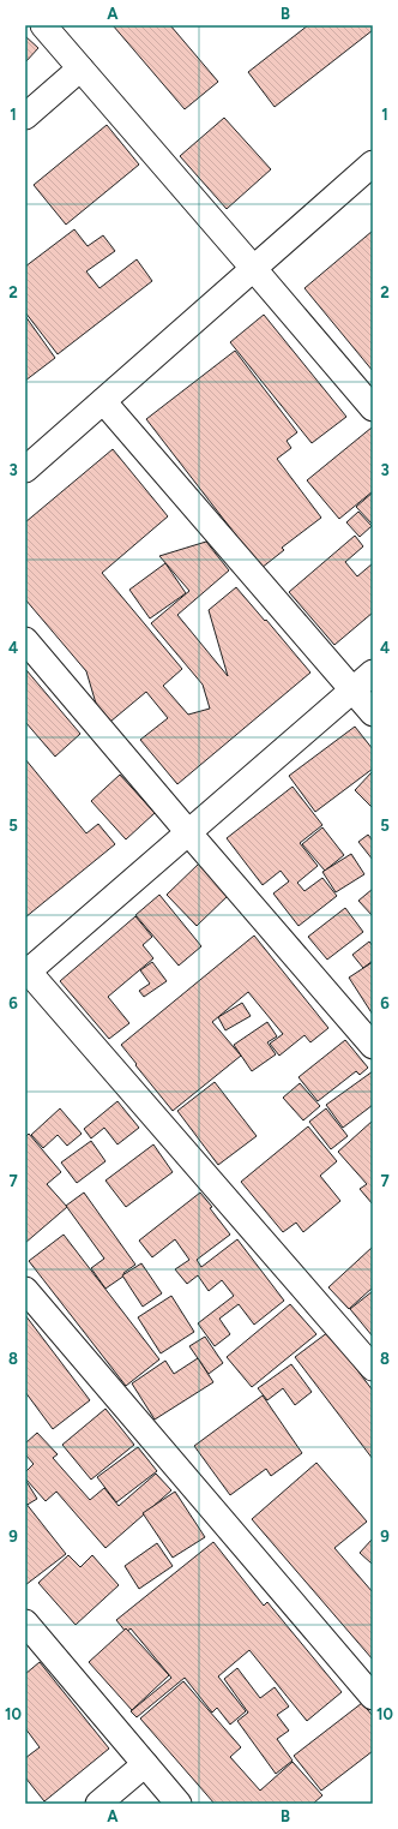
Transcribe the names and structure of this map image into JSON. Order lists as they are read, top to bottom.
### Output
{
  "grid": {
    "columns": ["A", "B"],
    "rows": [
      "1",
      "2",
      "3",
      "4",
      "5",
      "6",
      "7",
      "8",
      "9",
      "10"
    ]
  }
}
